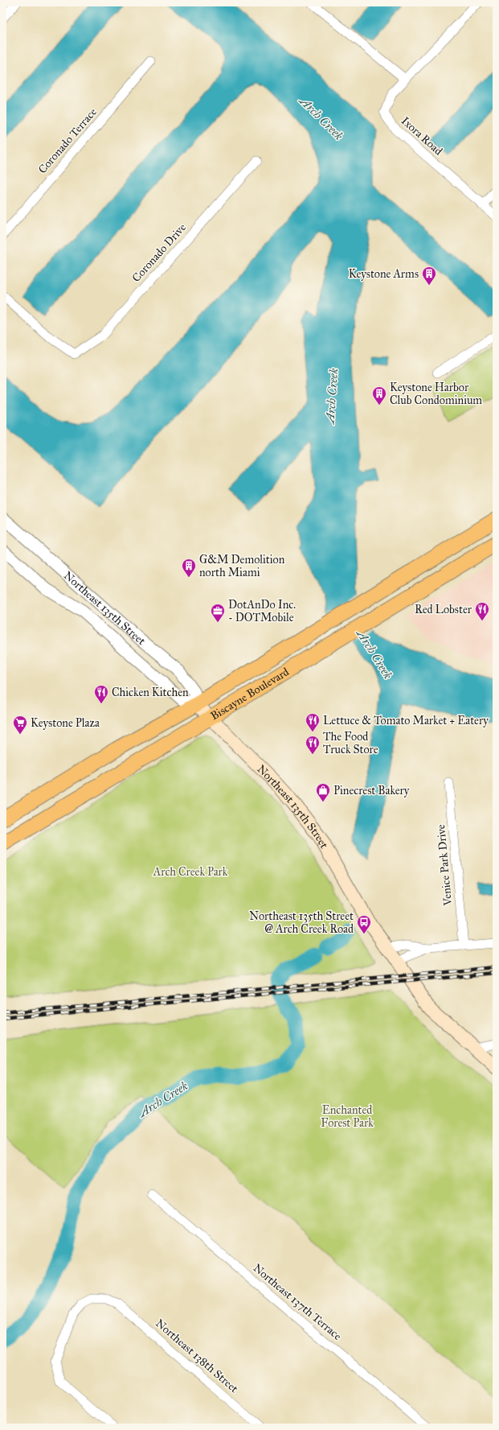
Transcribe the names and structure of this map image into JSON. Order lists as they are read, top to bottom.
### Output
{
  "streets": {
    "main road": ["Northeast 135th Street", "Biscayne Boulevard"],
    "street": [
      "Ixora Road",
      "Coronado Terrace",
      "Coronado Drive",
      "Venice Park Drive",
      "Northeast 137th Terrace",
      "Northeast 138th Street"
    ]
  },
  "crossings": [
    ["Northeast 135th Street", "Biscayne Boulevard"]
  ],
  "water": ["Arch Creek"],
  "parks": ["Arch Creek Park", "Enchanted Forest Park"],
  "places": {
    "building": ["Keystone Arms", "Keystone Harbor Club Condominium", "G&M Demolition north Miami"],
    "restaurant": [
      "Red Lobster",
      "Chicken Kitchen",
      "Lettuce & Tomato Market + Eatery",
      "The Food Truck Store"
    ],
    "office": ["DotAnDo Inc. - DOTMobile"],
    "supermarket": ["Keystone Plaza"],
    "shop": ["Pinecrest Bakery"],
    "bus stop": ["Northeast 135th Street @ Arch Creek Road"]
  }
}
